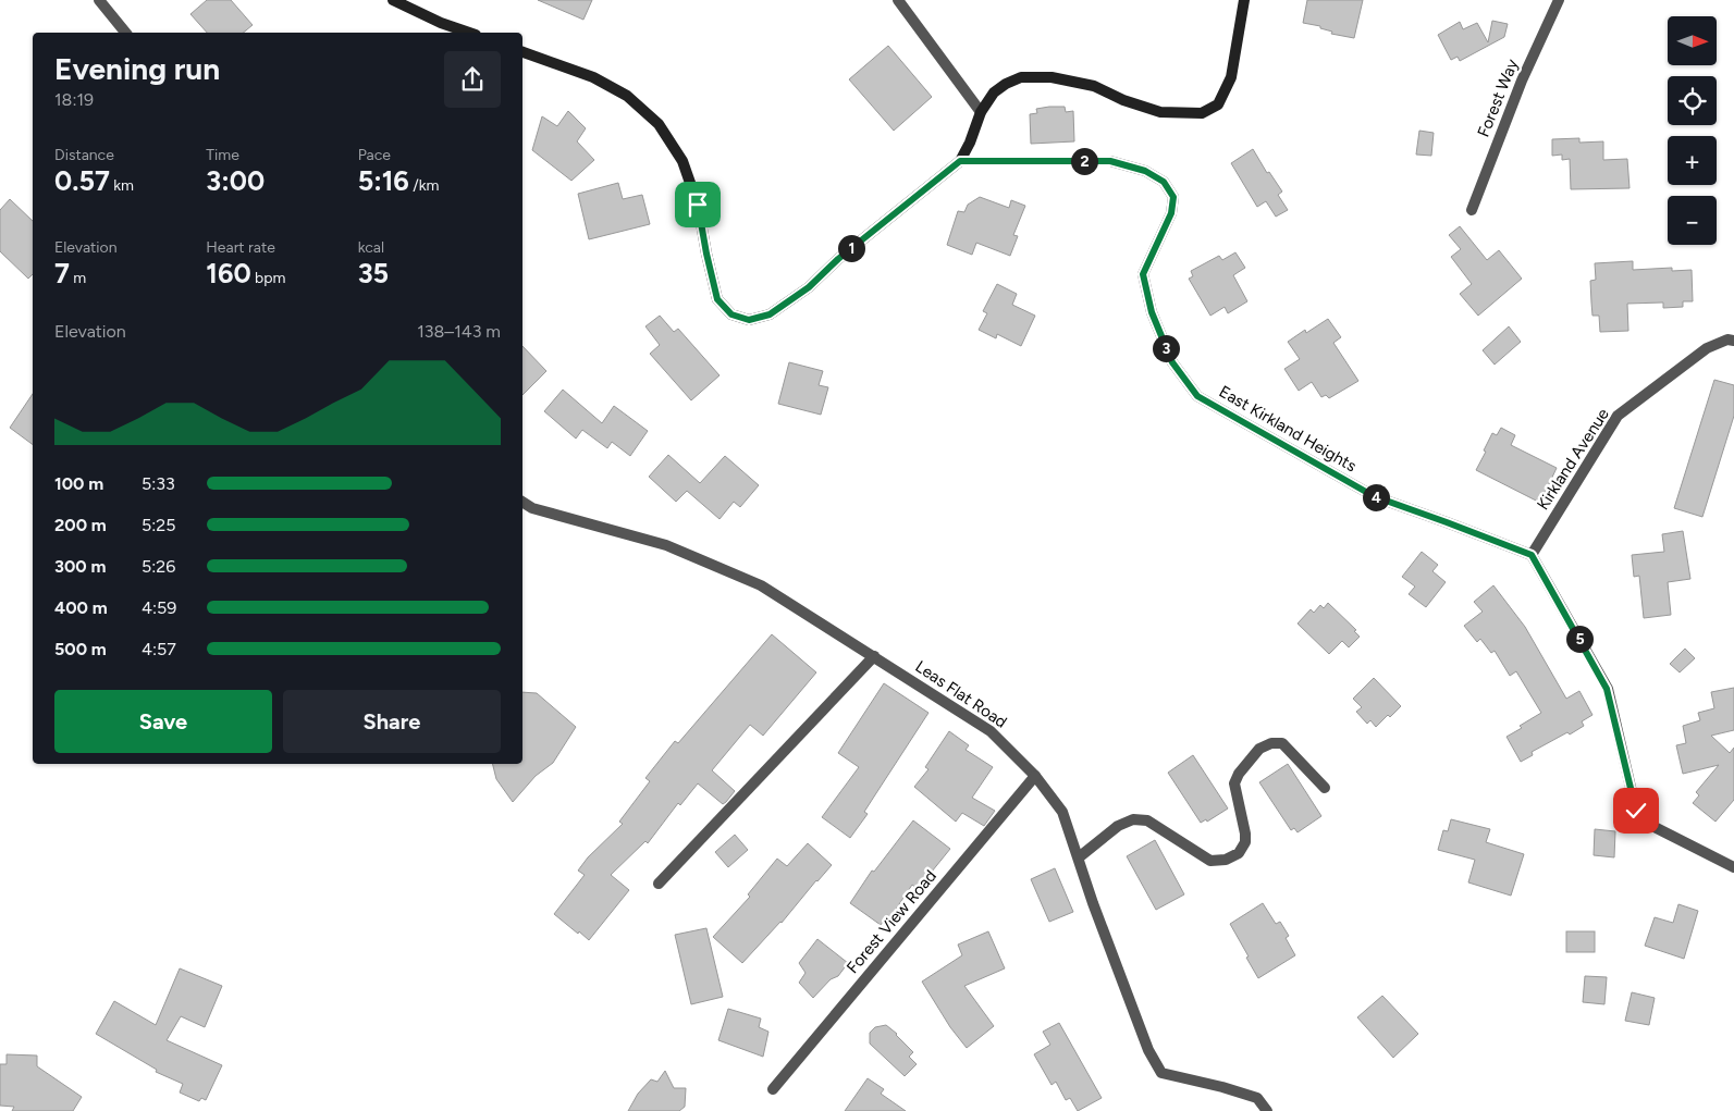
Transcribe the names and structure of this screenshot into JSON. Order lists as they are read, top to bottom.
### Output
{
  "streets": {
    "street": [
      "Forest Way",
      "East Kirkland Heights",
      "Kirkland Avenue",
      "Leas Flat Road",
      "Forest View Road"
    ]
  },
  "crossings": [
    ["East Kirkland Heights", "Kirkland Avenue"],
    ["Leas Flat Road", "Forest View Road"]
  ],
  "north": "right",
  "page": {
    "map_buttons": ["+", "−"],
    "heading": ["Evening run", "18:19"],
    "stats": [
      ["Distance", "0.57 km"],
      ["Time", "3:00"],
      ["Pace", "5:16 /km"],
      ["Elevation", "7 m"],
      ["Heart rate", "160 bpm"],
      ["kcal", "35"]
    ],
    "pins": [
      "2",
      "1",
      "3",
      "4",
      "5"
    ],
    "chart": ["Elevation", "138–143 m"],
    "list": [
      {
        "name": "100 m",
        "note": "5:33"
      },
      {
        "name": "200 m",
        "note": "5:25"
      },
      {
        "name": "300 m",
        "note": "5:26"
      },
      {
        "name": "400 m",
        "note": "4:59"
      },
      {
        "name": "500 m",
        "note": "4:57"
      }
    ],
    "buttons": ["Save", "Share"]
  }
}
